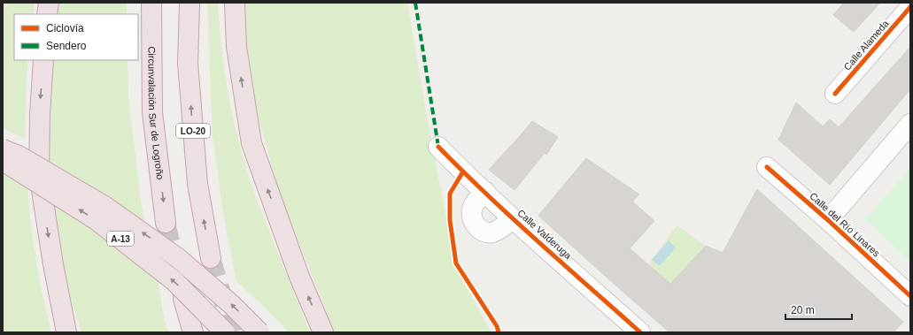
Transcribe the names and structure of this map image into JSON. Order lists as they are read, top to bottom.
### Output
{
  "streets": {
    "highway": ["Circunvalación Sur de Logroño", "LO-20", "A-13"],
    "street": ["Calle Alameda", "Calle del Río Linares", "Calle Valderuga"]
  },
  "legend": ["Ciclovía", "Sendero"],
  "scale_bar": "20 m"
}
